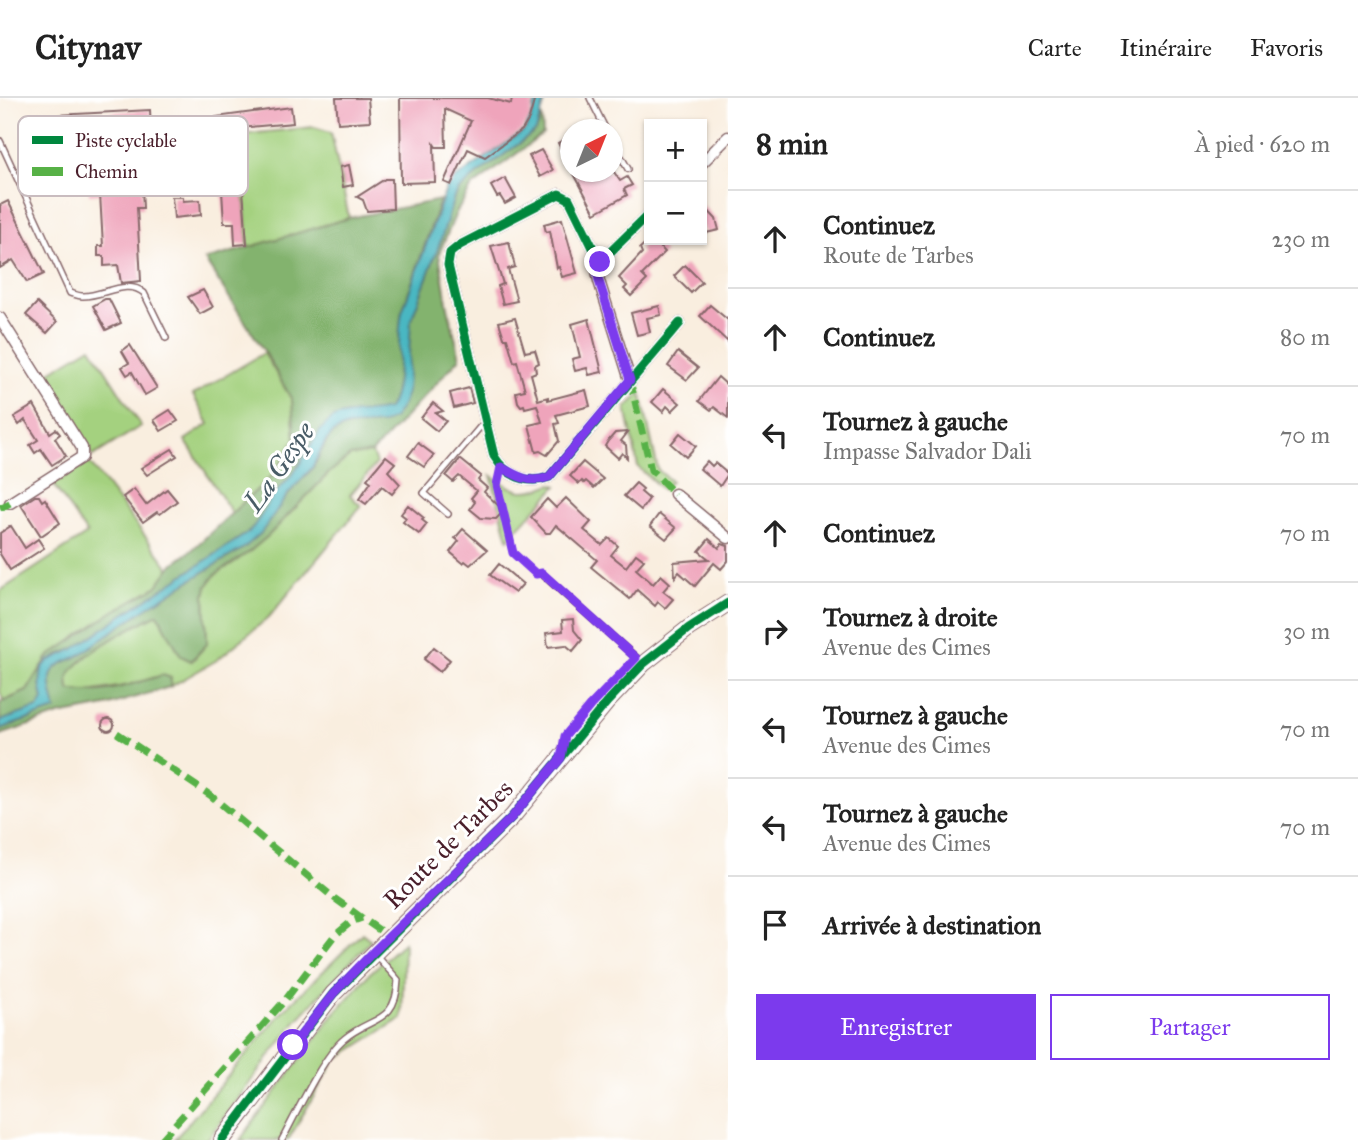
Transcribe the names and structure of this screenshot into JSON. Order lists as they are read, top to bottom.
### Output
{
  "streets": {
    "street": ["Route de Tarbes"]
  },
  "water": ["La Gespe"],
  "legend": ["Piste cyclable", "Chemin"],
  "north": "top right",
  "page": {
    "header": "Citynav",
    "nav": ["Carte", "Itinéraire", "Favoris"],
    "heading": ["8 min", "À pied · 620 m"],
    "map_buttons": ["+", "−"],
    "list": [
      ["Continuez", "Route de Tarbes", "230 m"],
      ["Continuez", "80 m"],
      ["Tournez à gauche", "Impasse Salvador Dali", "70 m"],
      ["Continuez", "70 m"],
      ["Tournez à droite", "Avenue des Cimes", "30 m"],
      ["Tournez à gauche", "Avenue des Cimes", "70 m"],
      ["Tournez à gauche", "Avenue des Cimes", "70 m"],
      "Arrivée à destination"
    ],
    "buttons": ["Enregistrer", "Partager"]
  }
}
